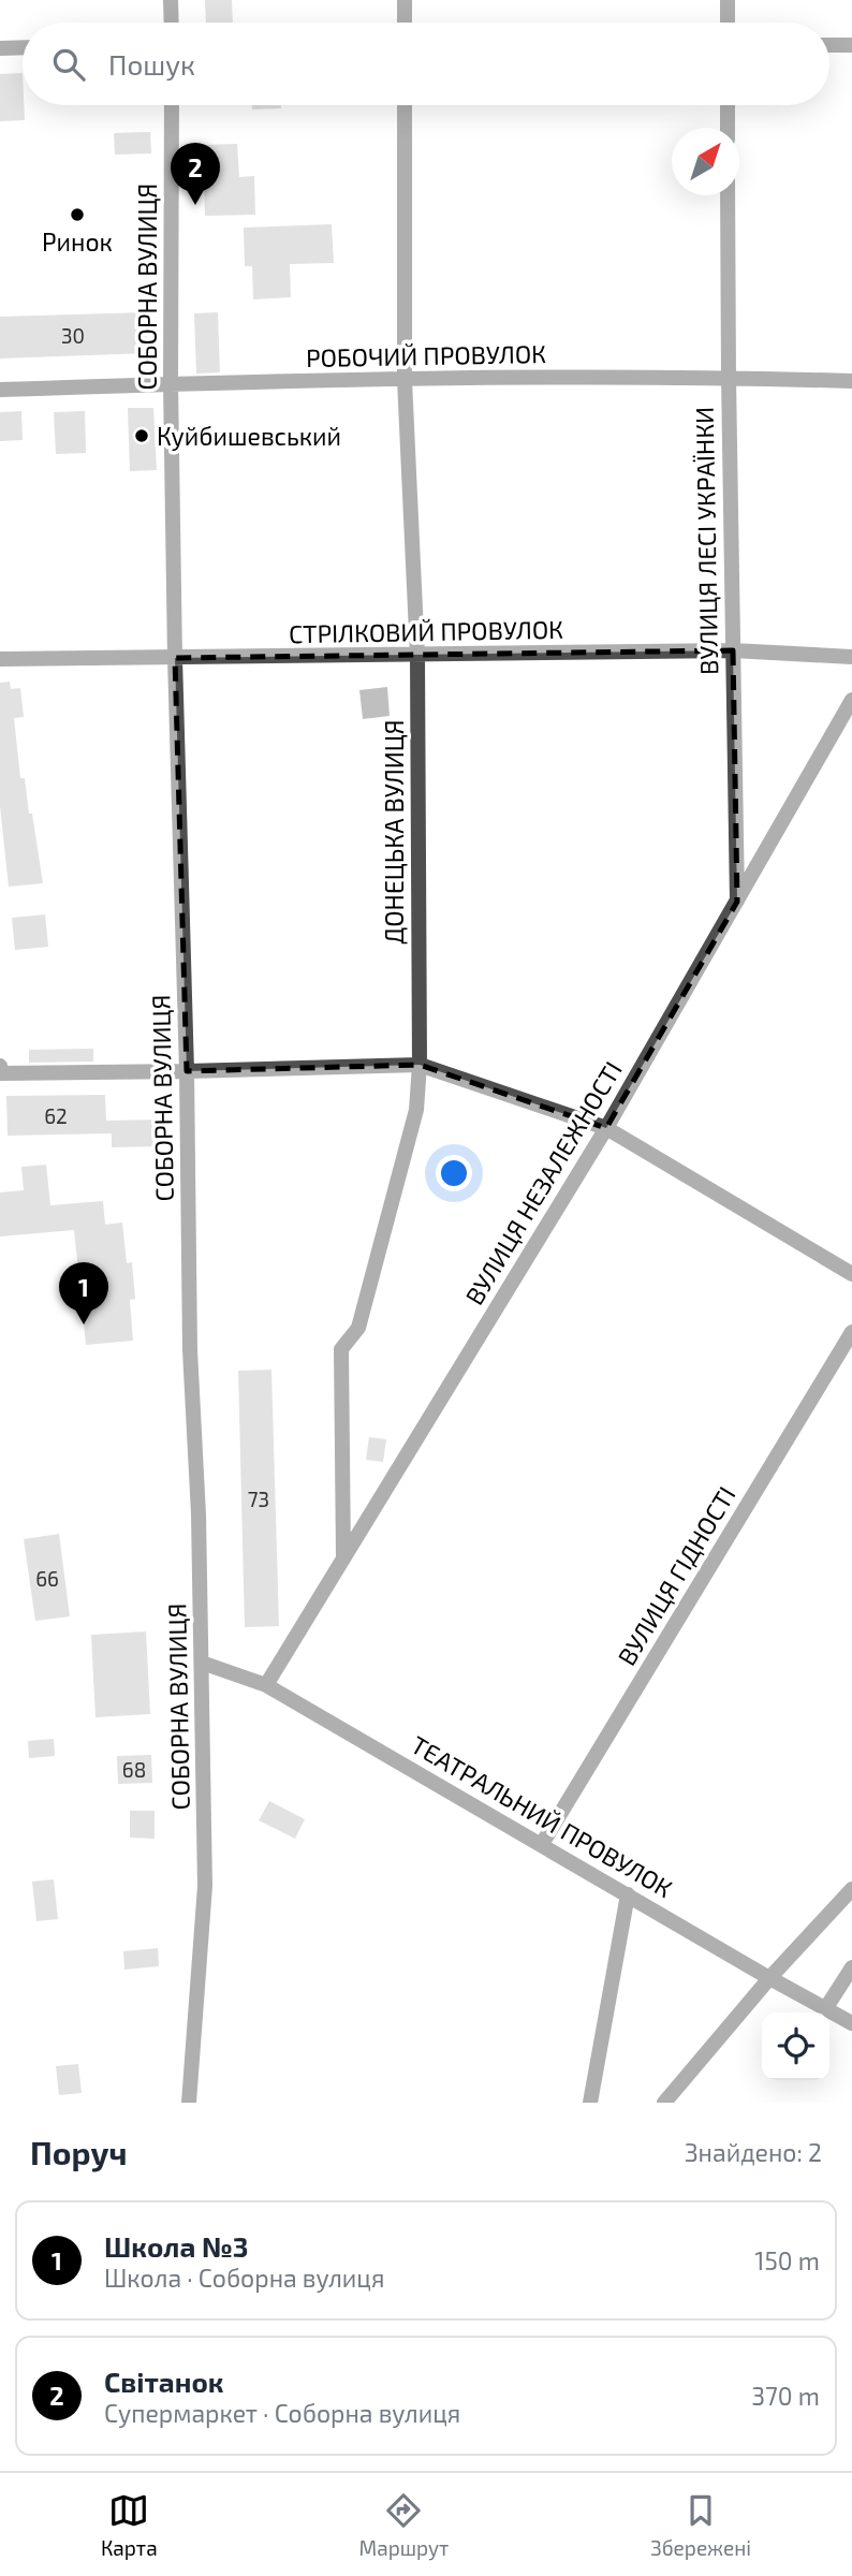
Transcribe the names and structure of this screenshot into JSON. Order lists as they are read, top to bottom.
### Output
{
  "streets": {
    "street": [
      "СОБОРНА ВУЛИЦЯ",
      "РОБОЧИЙ ПРОВУЛОК",
      "ВУЛИЦЯ ЛЕСІ УКРАЇНКИ",
      "СТРІЛКОВИЙ ПРОВУЛОК",
      "ДОНЕЦЬКА ВУЛИЦЯ",
      "ВУЛИЦЯ НЕЗАЛЕЖНОСТІ",
      "ВУЛИЦЯ ГІДНОСТІ",
      "ТЕАТРАЛЬНИЙ ПРОВУЛОК"
    ]
  },
  "crossings": [
    ["СОБОРНА ВУЛИЦЯ", "РОБОЧИЙ ПРОВУЛОК"],
    ["СОБОРНА ВУЛИЦЯ", "СТРІЛКОВИЙ ПРОВУЛОК"],
    ["СОБОРНА ВУЛИЦЯ", "ТЕАТРАЛЬНИЙ ПРОВУЛОК"],
    ["РОБОЧИЙ ПРОВУЛОК", "ВУЛИЦЯ ЛЕСІ УКРАЇНКИ"],
    ["РОБОЧИЙ ПРОВУЛОК", "ДОНЕЦЬКА ВУЛИЦЯ"],
    ["ВУЛИЦЯ ЛЕСІ УКРАЇНКИ", "СТРІЛКОВИЙ ПРОВУЛОК"],
    ["ВУЛИЦЯ ЛЕСІ УКРАЇНКИ", "ВУЛИЦЯ НЕЗАЛЕЖНОСТІ"],
    ["СТРІЛКОВИЙ ПРОВУЛОК", "ДОНЕЦЬКА ВУЛИЦЯ"],
    ["ДОНЕЦЬКА ВУЛИЦЯ", "ВУЛИЦЯ НЕЗАЛЕЖНОСТІ"],
    ["ВУЛИЦЯ НЕЗАЛЕЖНОСТІ", "ТЕАТРАЛЬНИЙ ПРОВУЛОК"],
    ["ВУЛИЦЯ ГІДНОСТІ", "ТЕАТРАЛЬНИЙ ПРОВУЛОК"]
  ],
  "places": ["Ринок", "Куйбишевський"],
  "house_numbers": [
    "30",
    "62",
    "73",
    "66",
    "68"
  ],
  "north": "top right",
  "page": {
    "search": "Пошук",
    "pins": ["2", "1"],
    "heading": ["Поруч", "Знайдено: 2"],
    "list": [
      {
        "mark": "1",
        "name": "Школа №3",
        "note": "Школа · Соборна вулиця",
        "value": "150 m"
      },
      {
        "mark": "2",
        "name": "Світанок",
        "note": "Супермаркет · Соборна вулиця",
        "value": "370 m"
      }
    ],
    "nav": ["Карта", "Маршрут", "Збережені"]
  }
}
